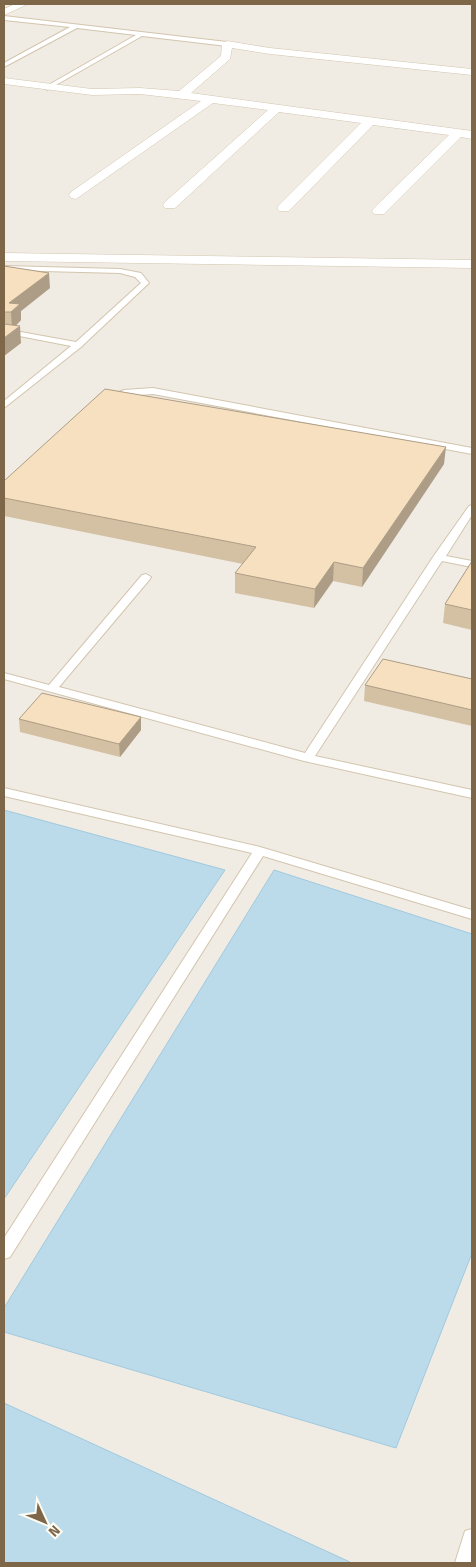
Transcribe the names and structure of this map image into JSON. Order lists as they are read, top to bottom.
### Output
{
  "north": "bottom right"
}
